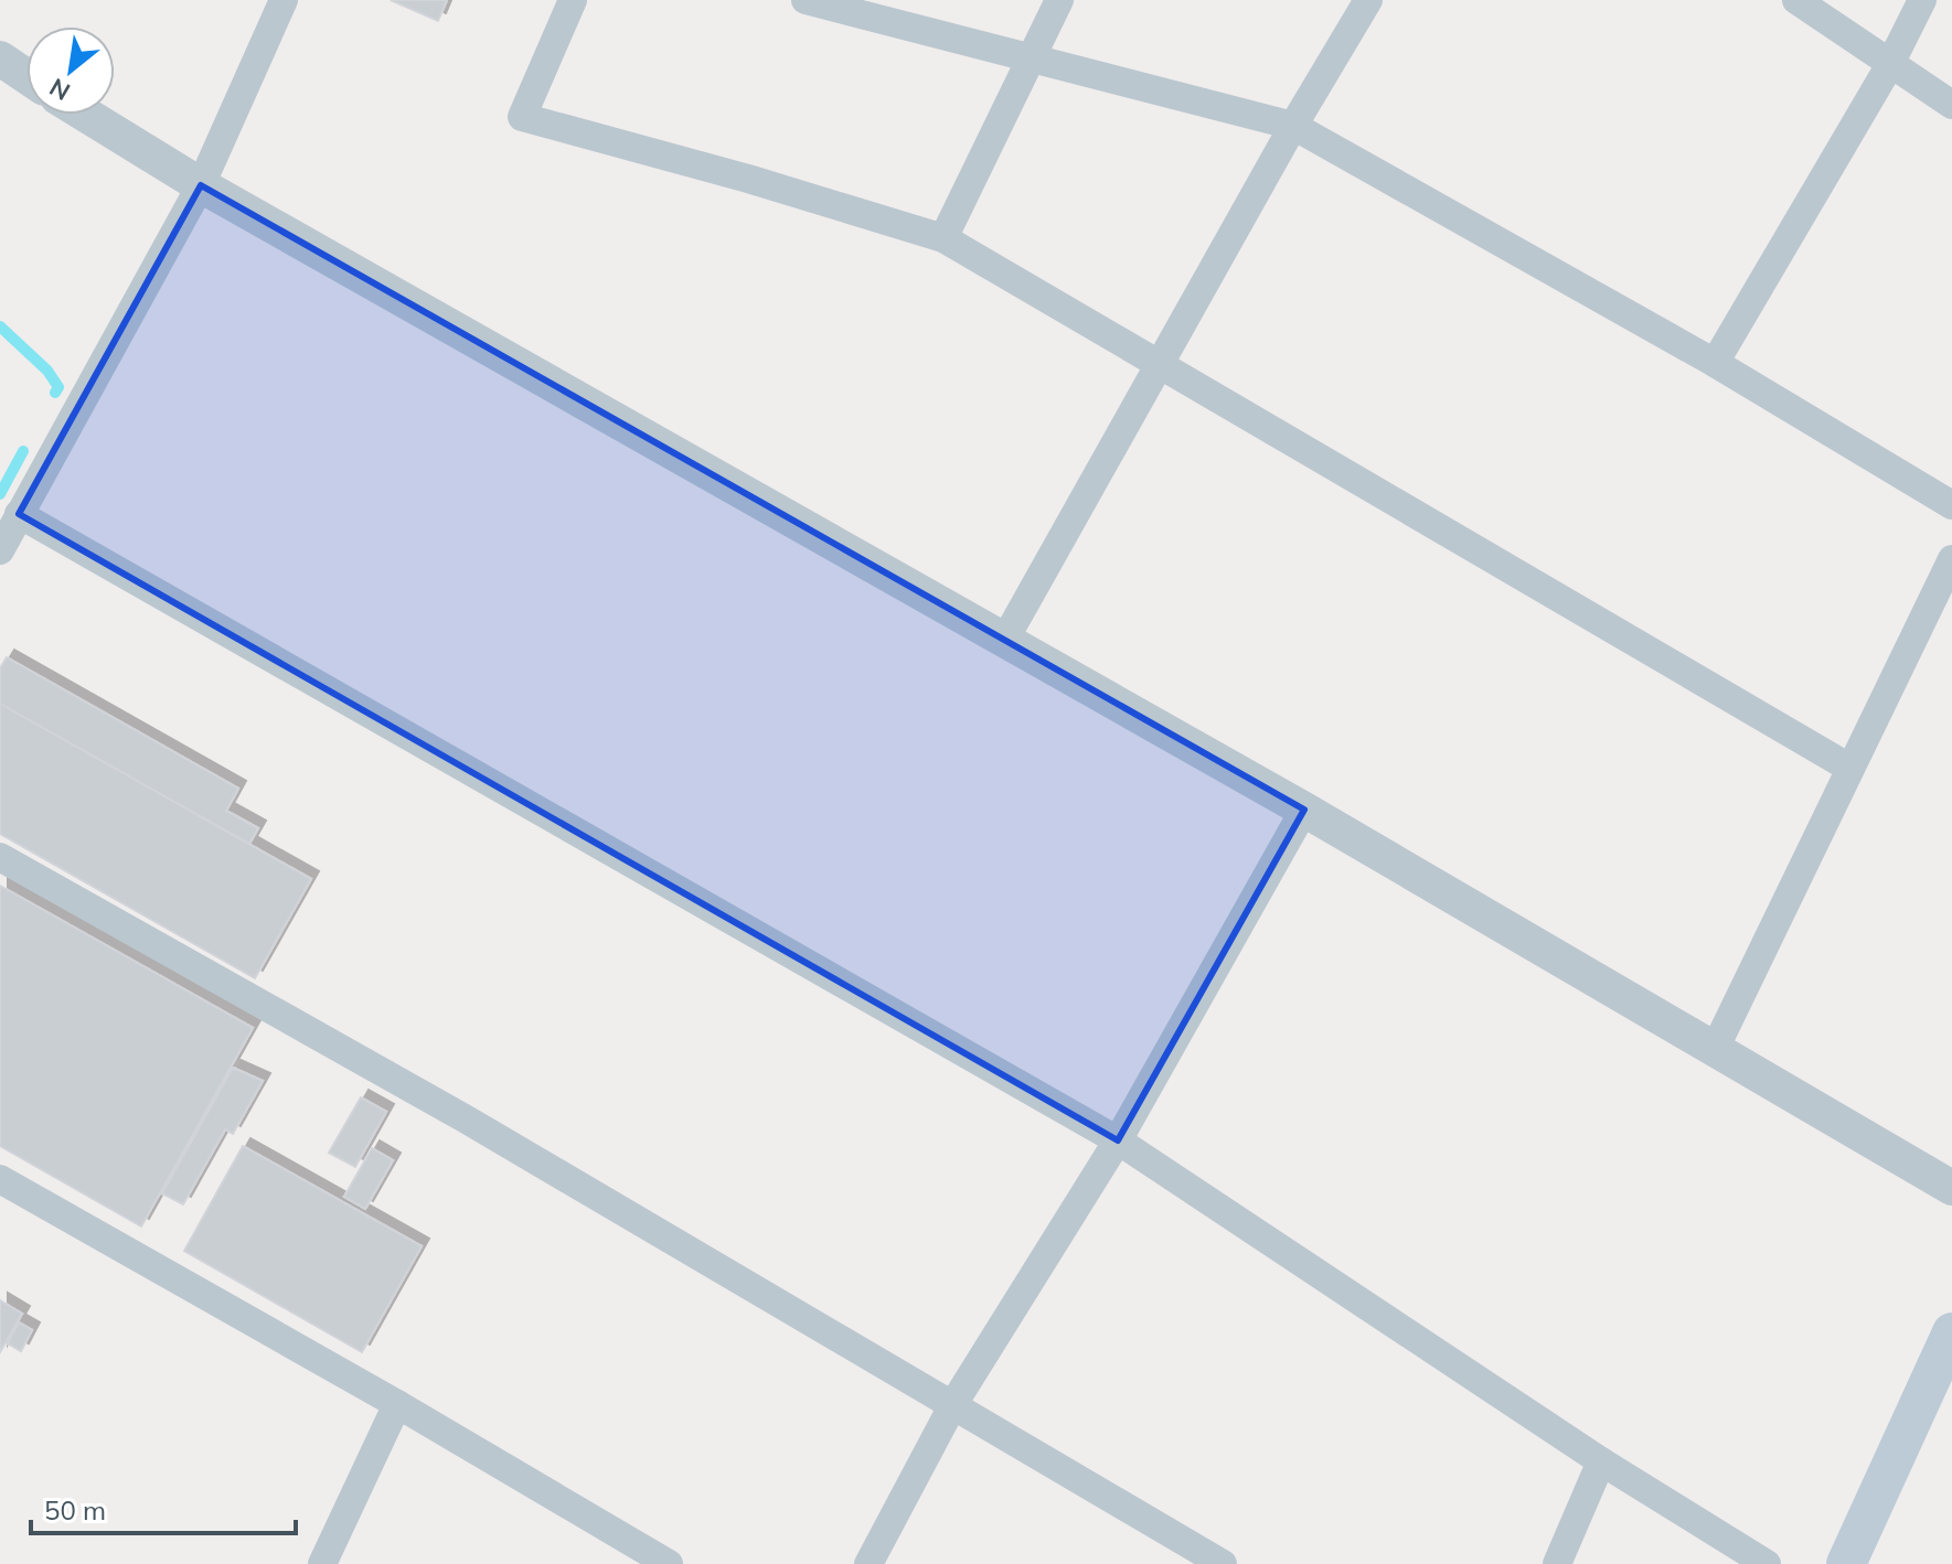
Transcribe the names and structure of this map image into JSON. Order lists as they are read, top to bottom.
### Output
{
  "scale_bar": "50 m",
  "north": "bottom left"
}
